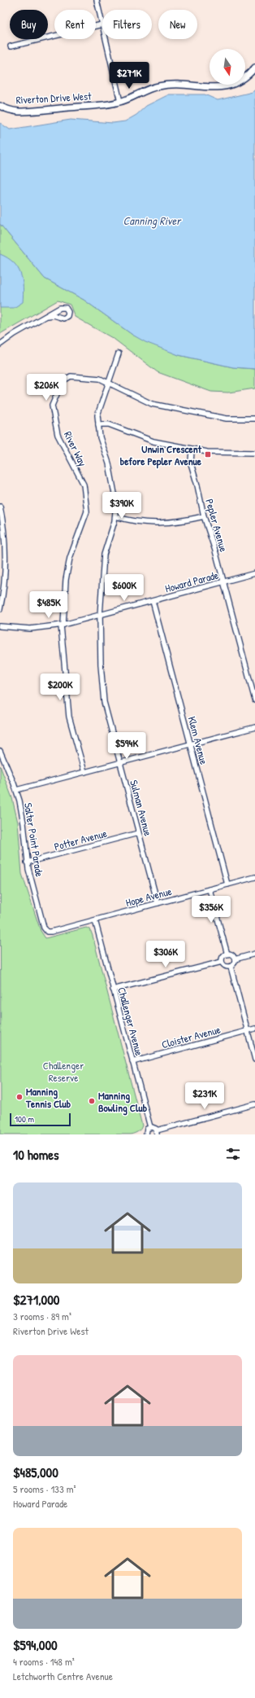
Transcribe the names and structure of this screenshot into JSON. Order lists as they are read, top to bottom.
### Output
{
  "streets": {
    "street": [
      "Riverton Drive West",
      "River Way",
      "Pepler Avenue",
      "Howard Parade",
      "Klem Avenue",
      "Sulman Avenue",
      "Salter Point Parade",
      "Potter Avenue",
      "Hope Avenue",
      "Challenger Avenue",
      "Cloister Avenue"
    ]
  },
  "crossings": [
    ["River Way", "Howard Parade"],
    ["River Way", "Sulman Avenue"],
    ["Pepler Avenue", "Howard Parade"],
    ["Howard Parade", "Klem Avenue"],
    ["Howard Parade", "Sulman Avenue"],
    ["Klem Avenue", "Hope Avenue"],
    ["Sulman Avenue", "Potter Avenue"],
    ["Sulman Avenue", "Hope Avenue"],
    ["Salter Point Parade", "Potter Avenue"],
    ["Salter Point Parade", "Hope Avenue"],
    ["Hope Avenue", "Challenger Avenue"],
    ["Challenger Avenue", "Cloister Avenue"]
  ],
  "water": ["Canning River"],
  "parks": ["Challenger Reserve"],
  "places": {
    "transit": ["Unwin Crescent before Pepler Avenue"],
    "other": ["Manning Tennis Club", "Manning Bowling Club"]
  },
  "scale_bar": "100 m",
  "north": "bottom",
  "page": {
    "chip": [
      "Buy",
      "Rent",
      "Filters",
      "New"
    ],
    "price": [
      "$271K",
      "$206K",
      "$390K",
      "$600K",
      "$485K",
      "$200K",
      "$594K",
      "$356K",
      "$306K",
      "$231K"
    ],
    "scale": "100 m",
    "heading": "10 homes",
    "list": [
      {
        "name": "$271,000",
        "note": "3 rooms · 89 m² · Riverton Drive West"
      },
      {
        "name": "$485,000",
        "note": "5 rooms · 133 m² · Howard Parade"
      },
      {
        "name": "$594,000",
        "note": "4 rooms · 148 m² · Letchworth Centre Avenue"
      }
    ]
  }
}
